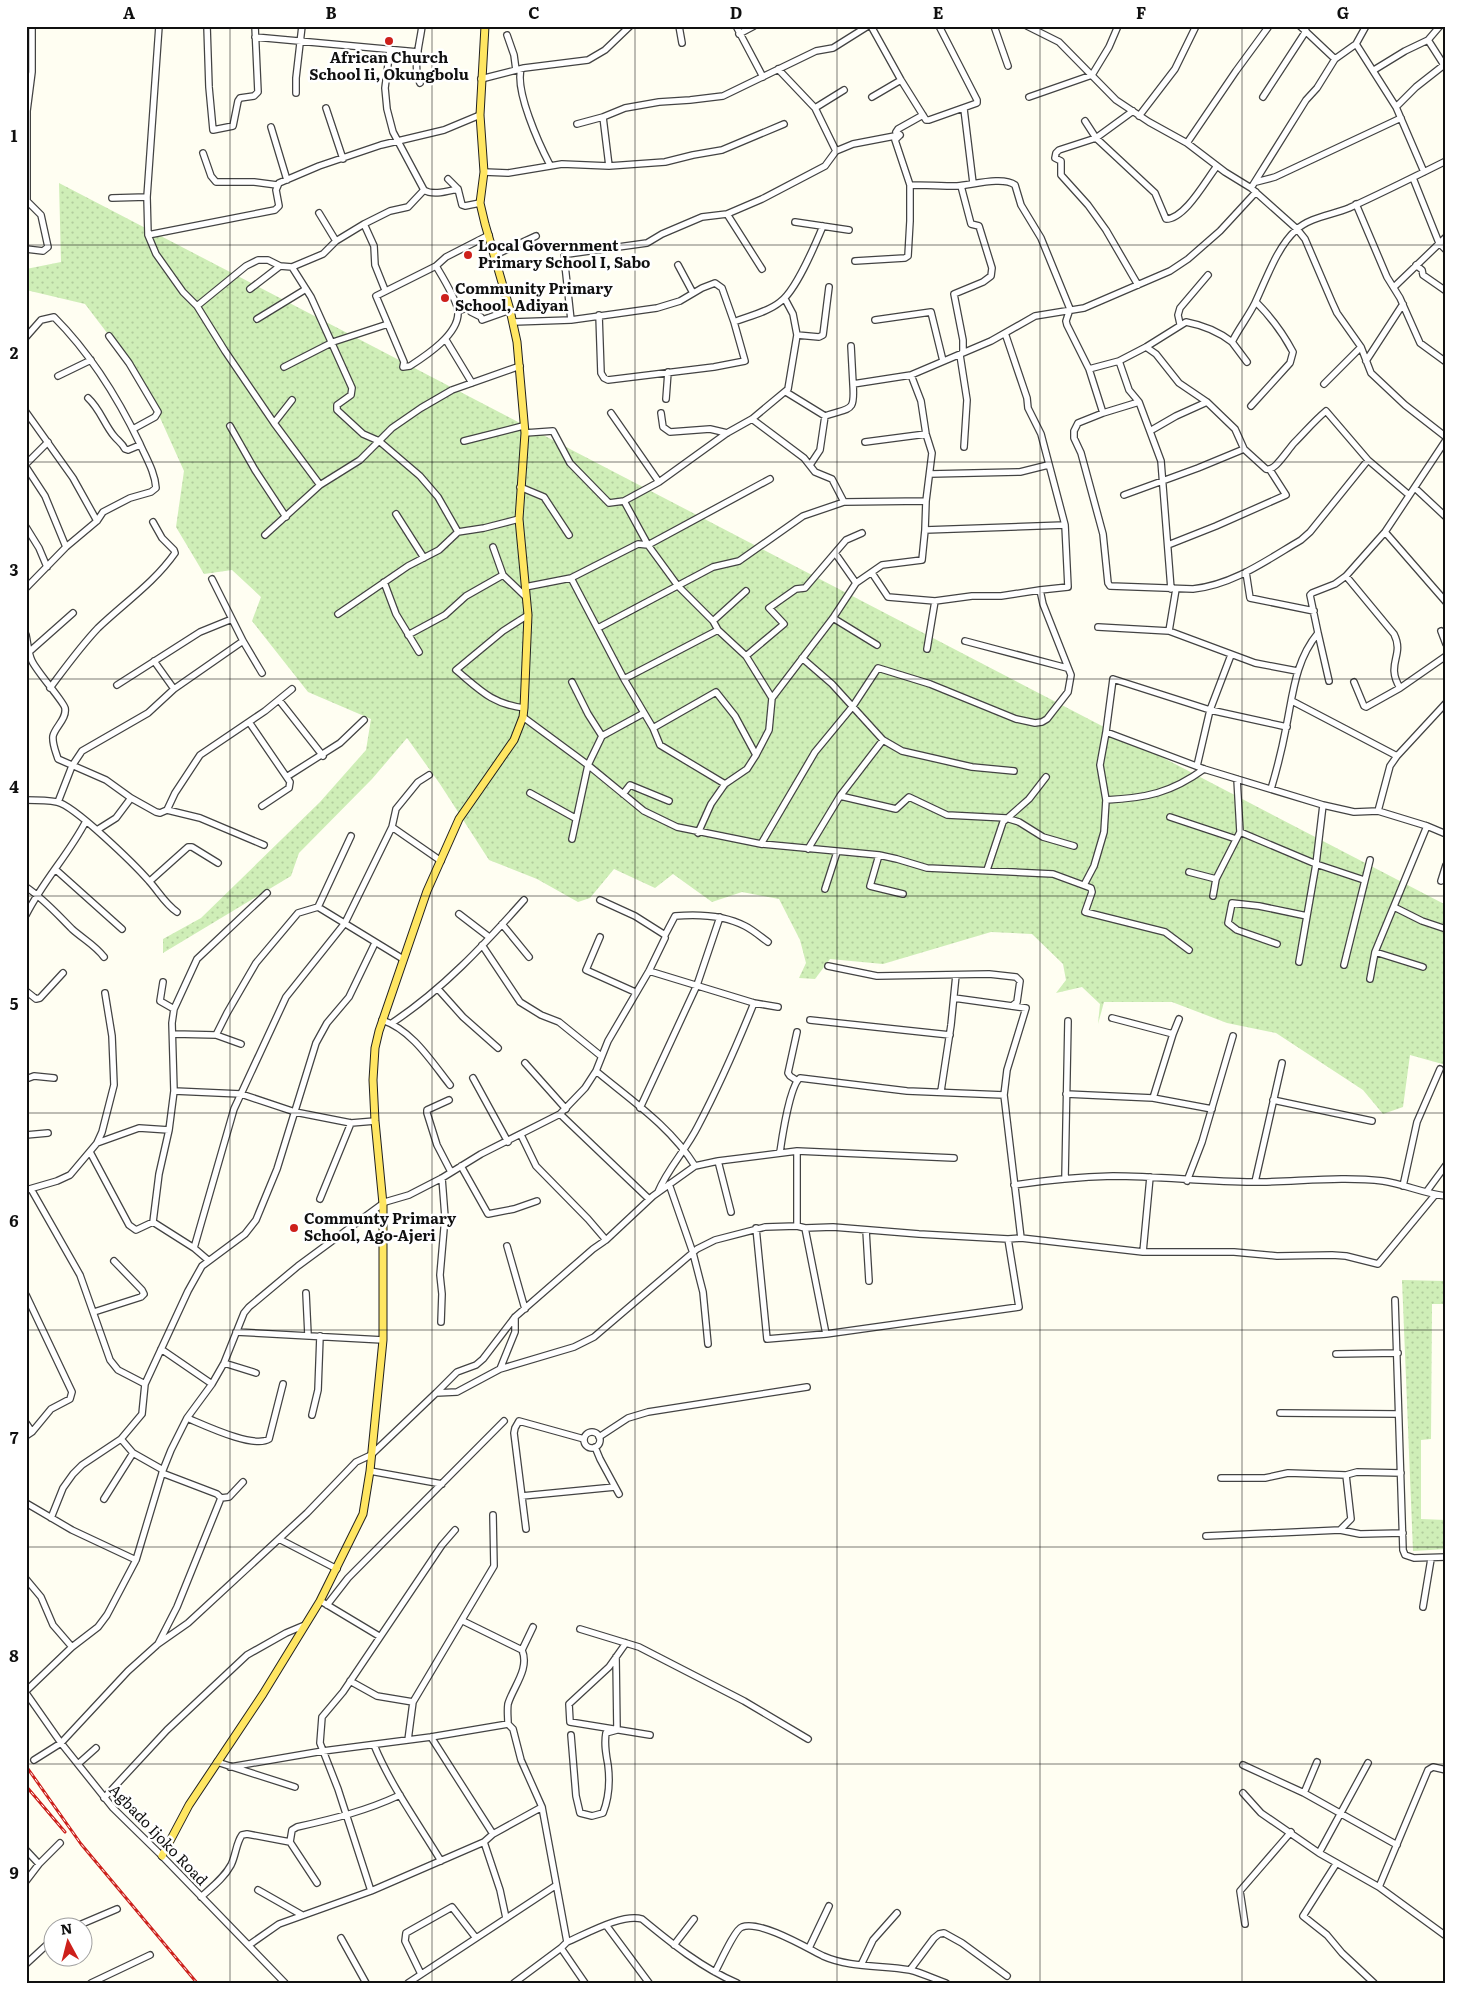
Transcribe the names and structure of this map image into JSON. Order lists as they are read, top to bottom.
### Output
{
  "streets": {
    "street": ["Agbado Ijoko Road"]
  },
  "places": [
    "African Church School Ii, Okungbolu",
    "Local Government Primary School I, Sabo",
    "Community Primary School, Adiyan",
    "Communty Primary School, Ago-Ajeri"
  ],
  "north": "top",
  "grid": {
    "columns": [
      "A",
      "B",
      "C",
      "D",
      "E",
      "F",
      "G"
    ],
    "rows": [
      "1",
      "2",
      "3",
      "4",
      "5",
      "6",
      "7",
      "8",
      "9"
    ]
  }
}
